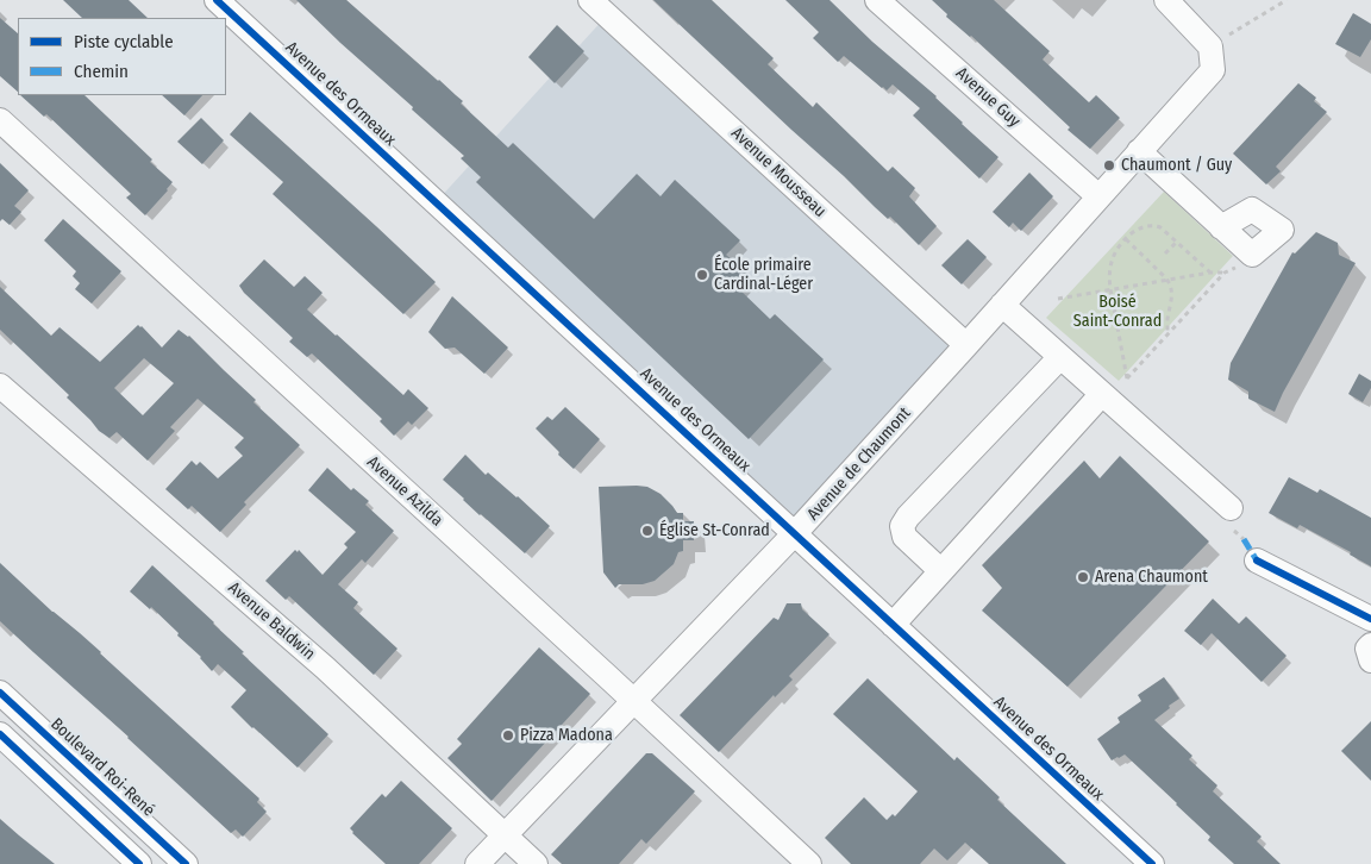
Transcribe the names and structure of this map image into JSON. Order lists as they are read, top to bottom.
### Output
{
  "streets": {
    "street": [
      "Avenue des Ormeaux",
      "Avenue Guy",
      "Avenue Mousseau",
      "Avenue de Chaumont",
      "Avenue Azilda",
      "Avenue Baldwin",
      "Boulevard Roi-René"
    ]
  },
  "crossings": [
    ["Avenue des Ormeaux", "Avenue de Chaumont"],
    ["Avenue Guy", "Avenue de Chaumont"],
    ["Avenue Mousseau", "Avenue de Chaumont"],
    ["Avenue de Chaumont", "Avenue Azilda"],
    ["Avenue de Chaumont", "Avenue Baldwin"]
  ],
  "parks": ["Boisé Saint-Conrad"],
  "places": [
    "Chaumont / Guy",
    "École primaire Cardinal-Léger",
    "Église St-Conrad",
    "Arena Chaumont",
    "Pizza Madona"
  ],
  "legend": ["Piste cyclable", "Chemin"]
}
